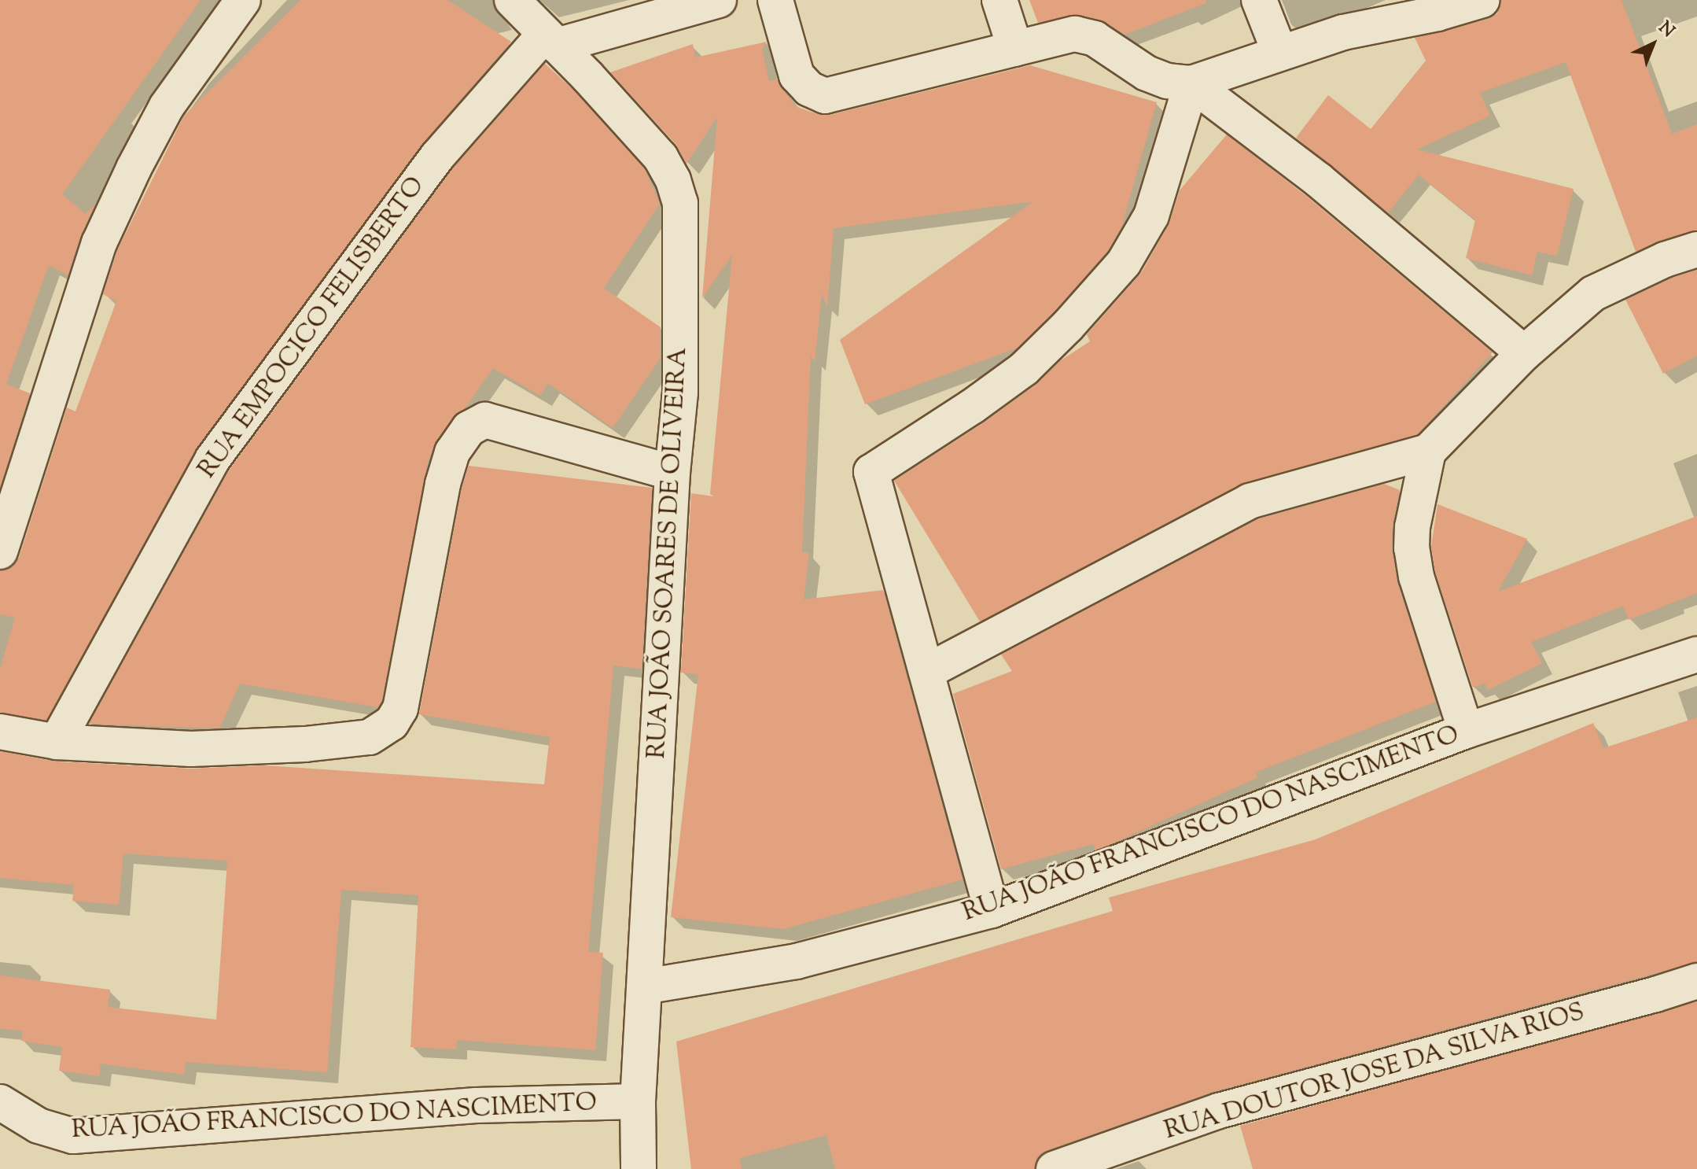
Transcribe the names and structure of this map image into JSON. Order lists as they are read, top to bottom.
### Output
{
  "streets": {
    "street": [
      "RUA EMPOCICO FELISBERTO",
      "RUA JOÃO SOARES DE OLIVEIRA",
      "RUA JOÃO FRANCISCO DO NASCIMENTO",
      "RUA DOUTOR JOSE DA SILVA RIOS"
    ]
  },
  "crossings": [
    ["RUA EMPOCICO FELISBERTO", "RUA JOÃO SOARES DE OLIVEIRA"],
    ["RUA JOÃO SOARES DE OLIVEIRA", "RUA JOÃO FRANCISCO DO NASCIMENTO"]
  ],
  "north": "top right"
}
